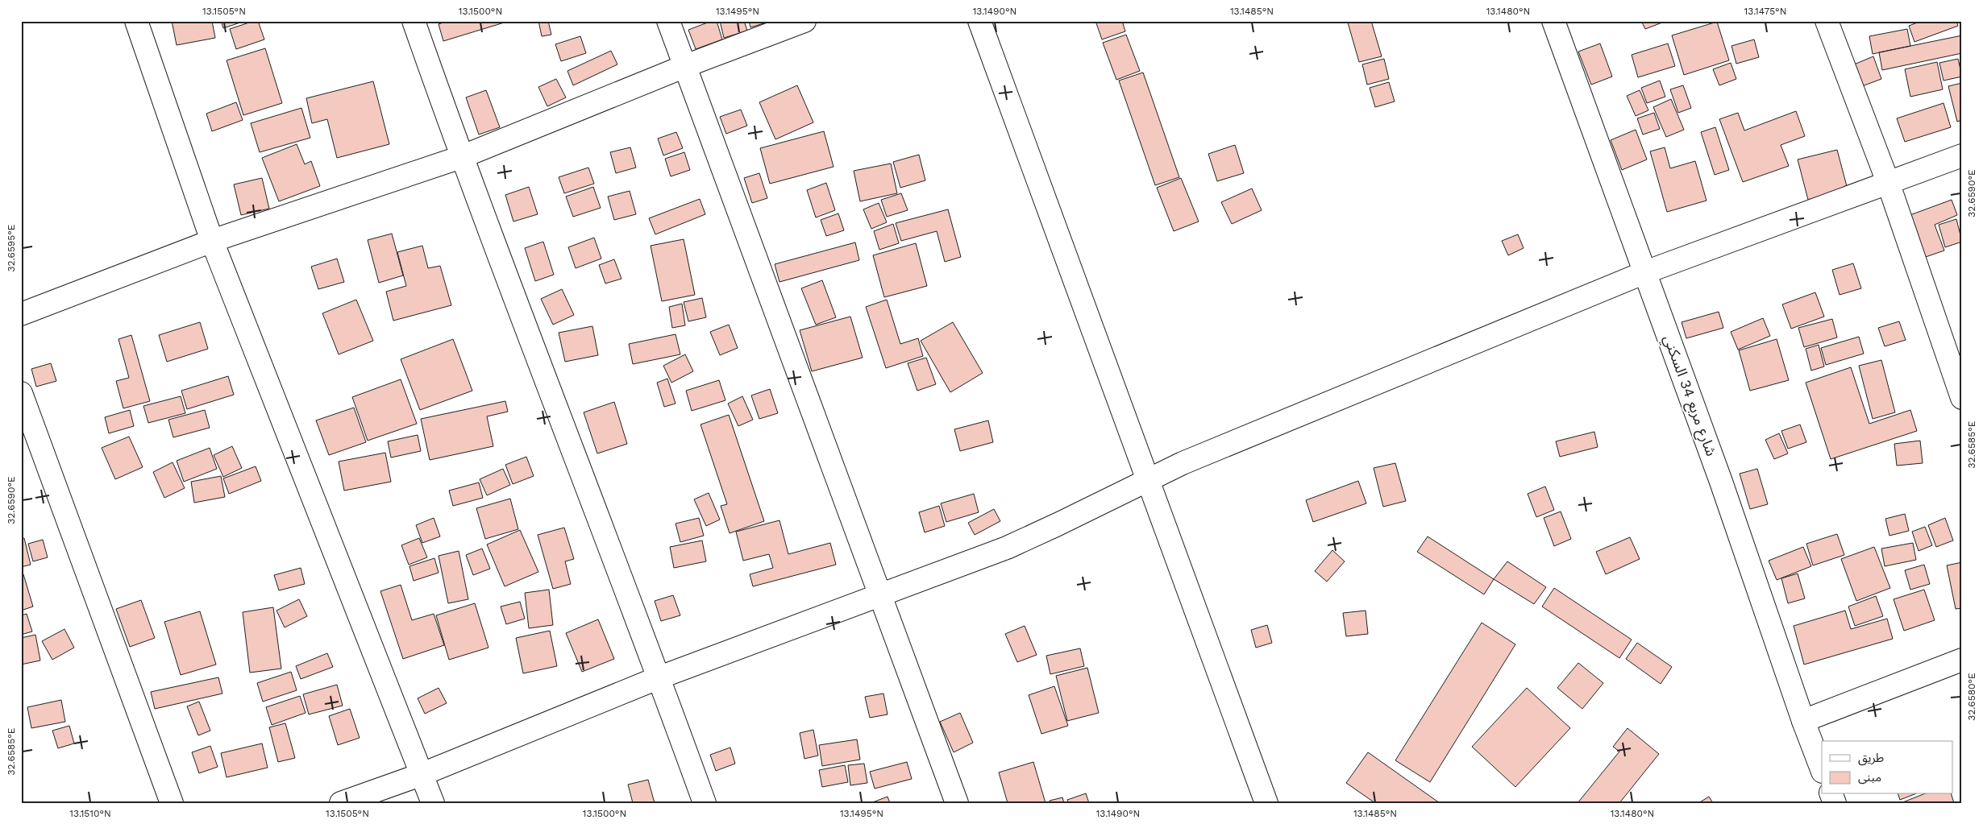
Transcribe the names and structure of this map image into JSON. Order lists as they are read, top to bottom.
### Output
{
  "streets": {
    "street": ["شارع مربع 34 السكني"]
  },
  "legend": ["طريق", "مبنى"],
  "coordinates": [
    "13.1505°N",
    "13.1500°N",
    "13.1495°N",
    "13.1490°N",
    "13.1485°N",
    "13.1480°N",
    "13.1475°N",
    "32.6590°E",
    "32.6595°E",
    "32.6585°E",
    "32.6580°E",
    "13.1510°N"
  ]
}
